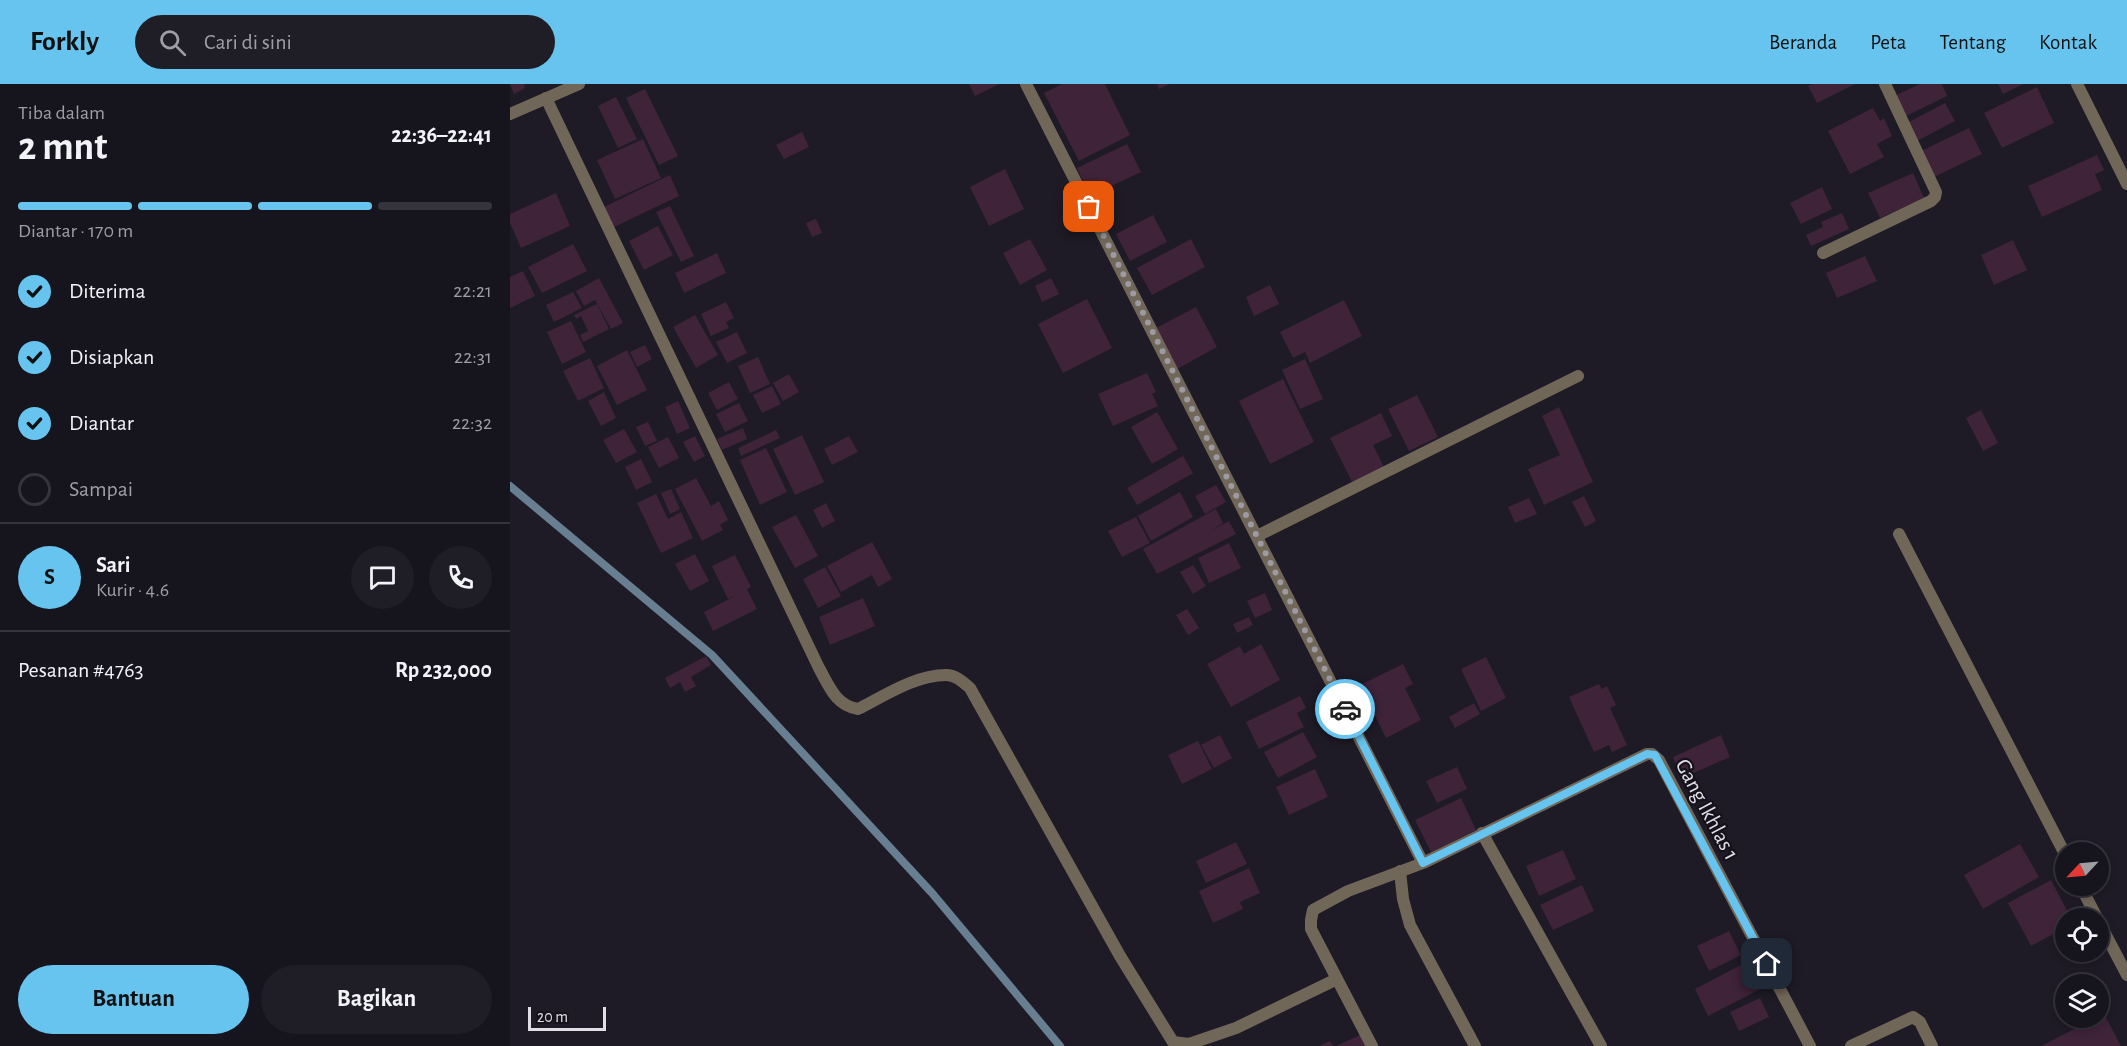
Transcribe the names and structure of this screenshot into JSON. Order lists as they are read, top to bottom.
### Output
{
  "streets": {
    "street": ["Gang Ikhlas 1"]
  },
  "scale_bar": "20 m",
  "north": "bottom left",
  "page": {
    "header": "Forkly",
    "search": "Cari di sini",
    "nav": [
      "Beranda",
      "Peta",
      "Tentang",
      "Kontak"
    ],
    "heading": ["2 mnt", "Tiba dalam", "22:36–22:41"],
    "panel": [
      "Sari",
      "Kurir · 4.6",
      "Pesanan #4763",
      "Rp 232,000"
    ],
    "bar": "Diantar · 170 m",
    "list": [
      ["Diterima", "22:21"],
      ["Disiapkan", "22:31"],
      ["Diantar", "22:32"],
      "Sampai"
    ],
    "round": "S",
    "buttons": ["Bantuan", "Bagikan"],
    "scale": "20 m"
  }
}
